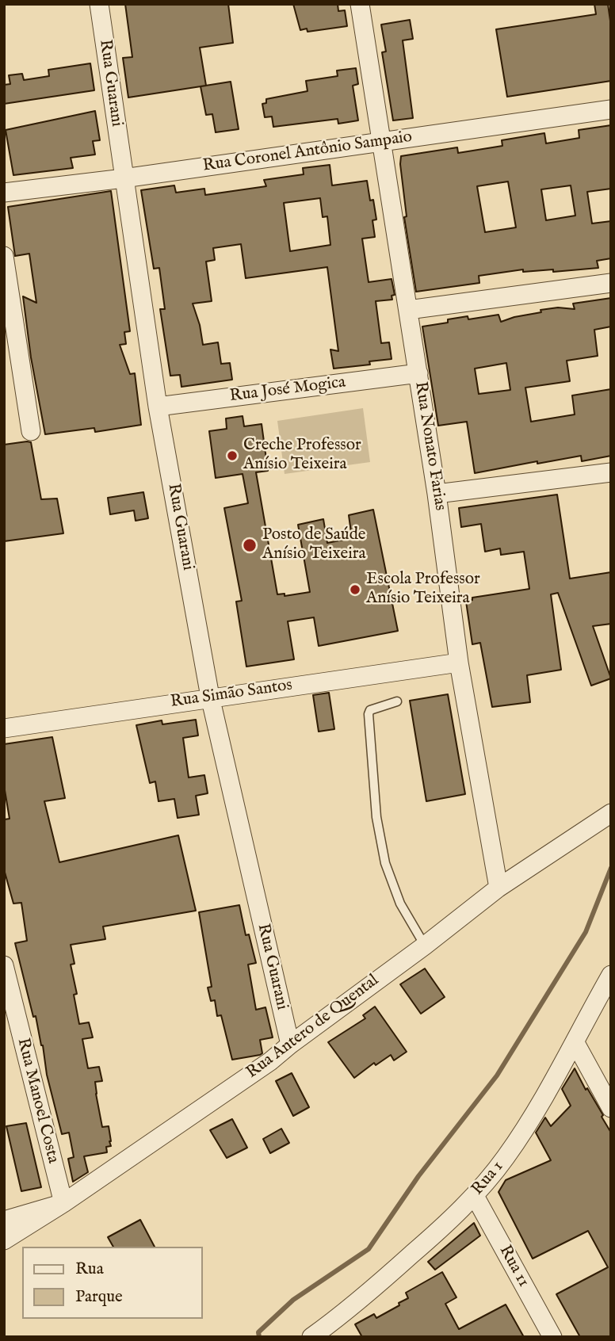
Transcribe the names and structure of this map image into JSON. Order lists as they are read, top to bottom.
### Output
{
  "streets": {
    "street": [
      "Rua Guarani",
      "Rua Coronel Antônio Sampaio",
      "Rua José Mogica",
      "Rua Nonato Farias",
      "Rua Simão Santos",
      "Rua Antero de Quental",
      "Rua Manoel Costa",
      "Rua 1",
      "Rua 11"
    ]
  },
  "crossings": [
    ["Rua Guarani", "Rua Coronel Antônio Sampaio"],
    ["Rua Guarani", "Rua José Mogica"],
    ["Rua Guarani", "Rua Simão Santos"],
    ["Rua Guarani", "Rua Antero de Quental"],
    ["Rua Coronel Antônio Sampaio", "Rua Nonato Farias"],
    ["Rua José Mogica", "Rua Nonato Farias"],
    ["Rua Nonato Farias", "Rua Simão Santos"],
    ["Rua Nonato Farias", "Rua Antero de Quental"],
    ["Rua Antero de Quental", "Rua Manoel Costa"],
    ["Rua 1", "Rua 11"]
  ],
  "places": ["Creche Professor Anísio Teixeira", "Posto de Saúde Anísio Teixeira", "Escola Professor Anísio Teixeira"],
  "legend": ["Rua", "Parque"]
}
